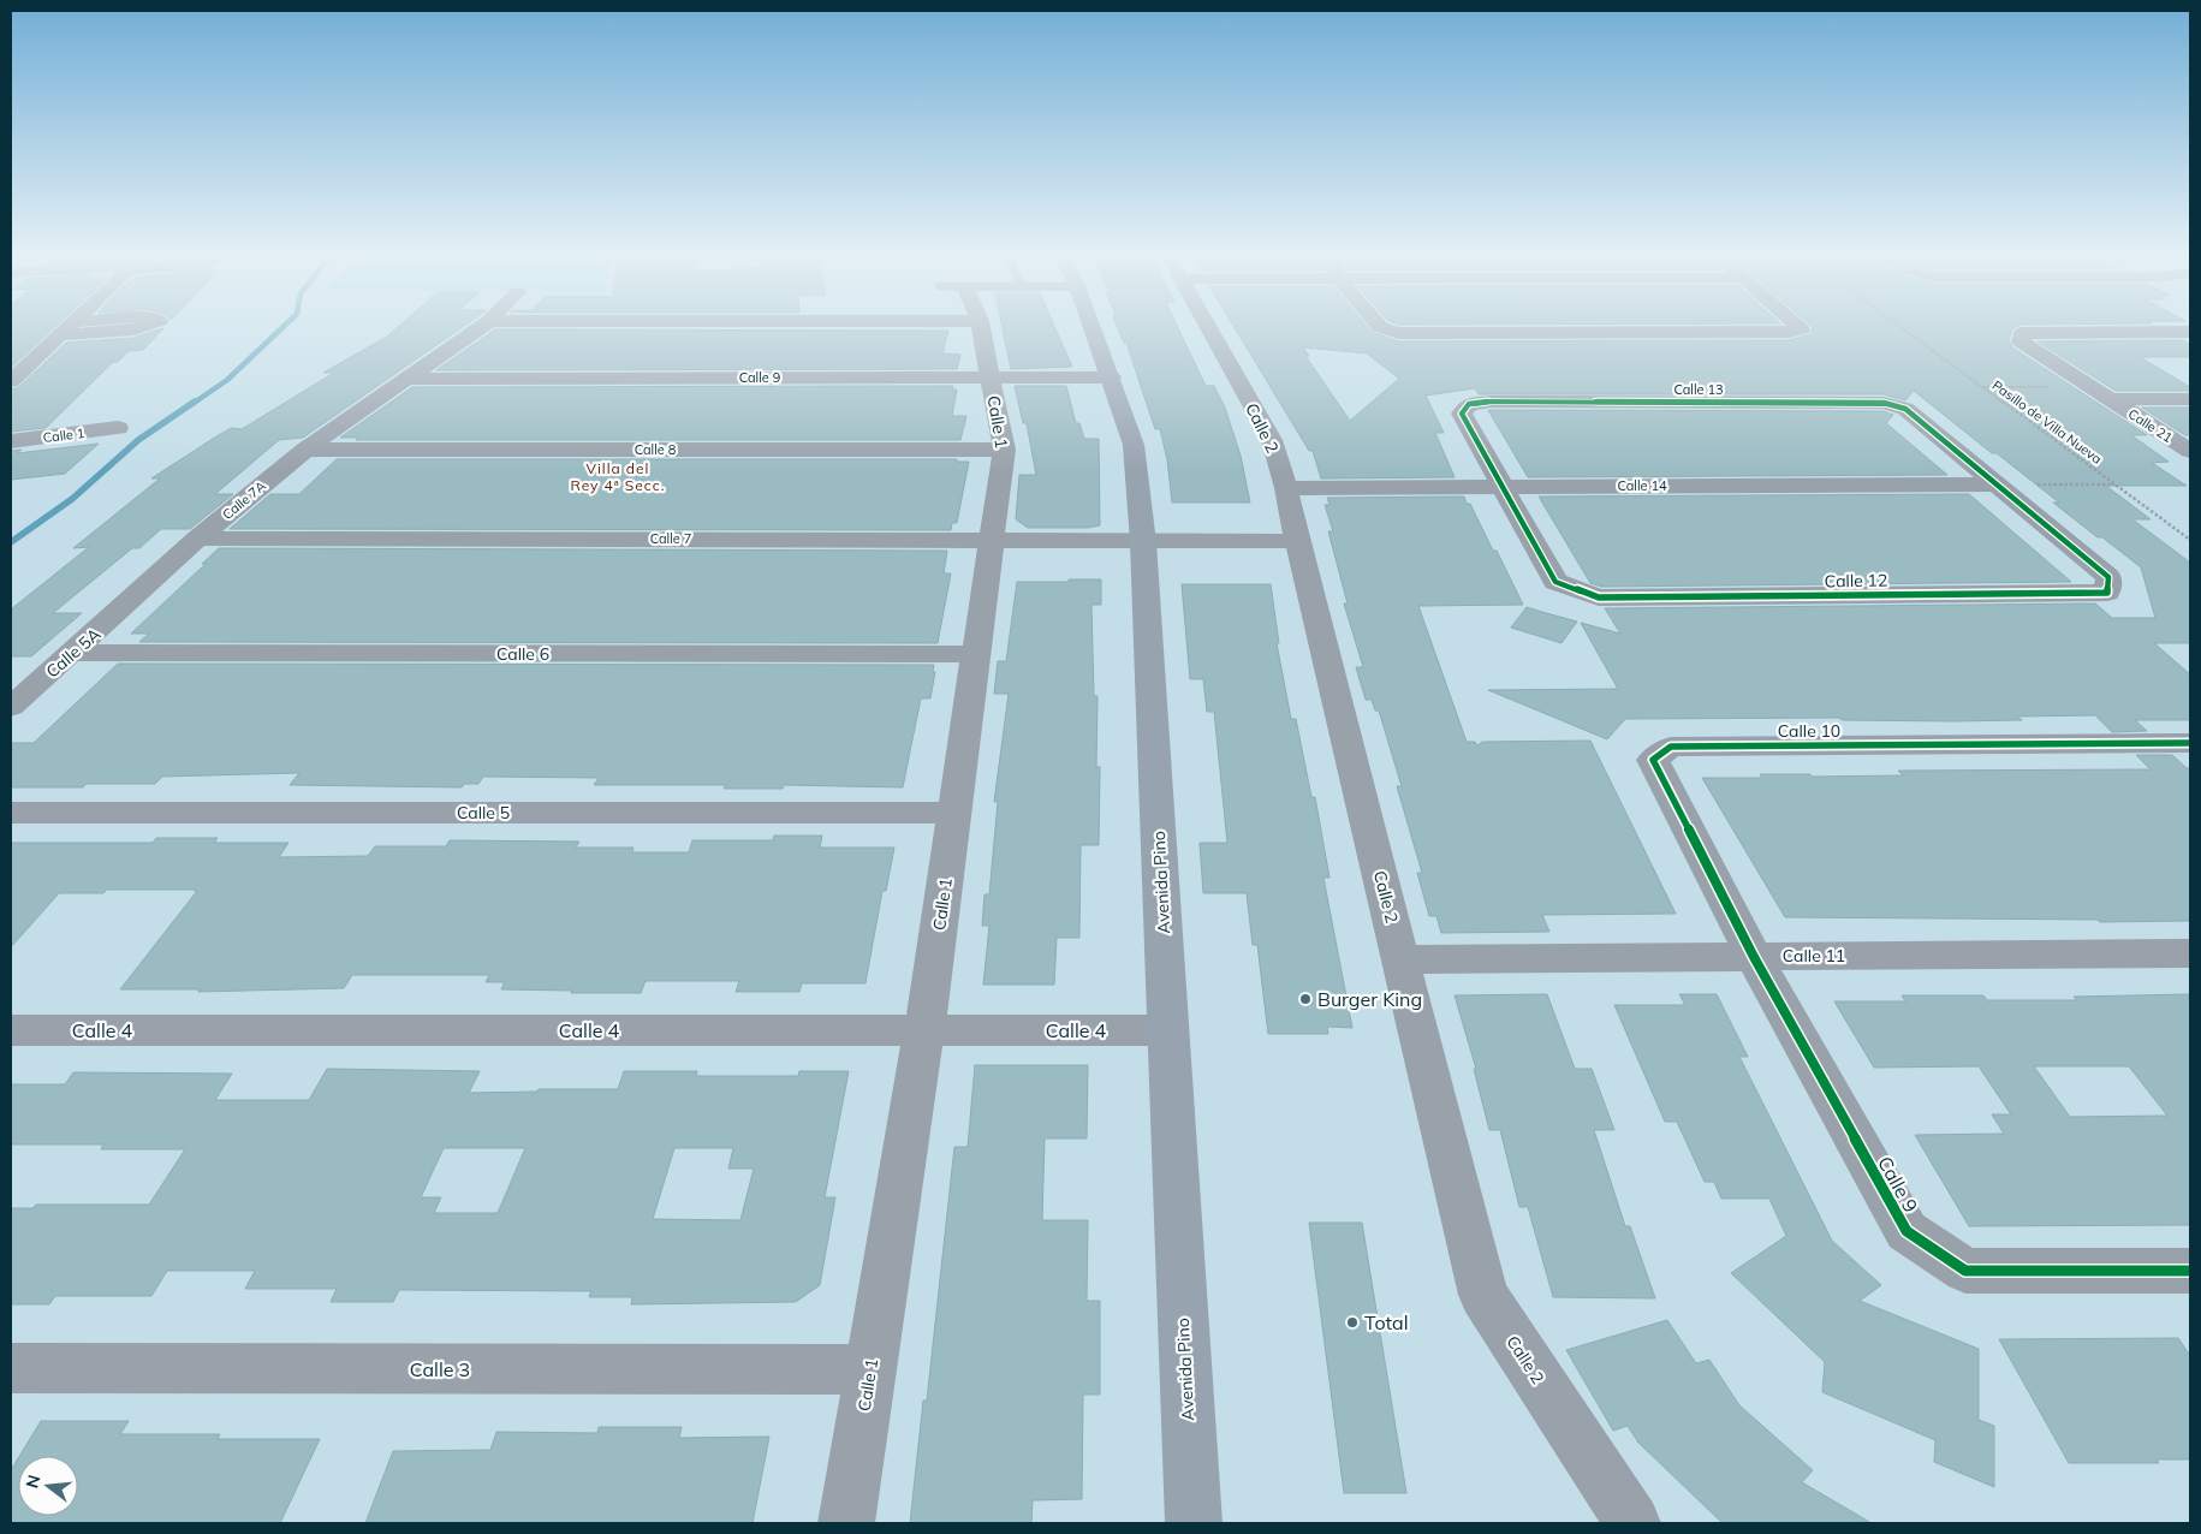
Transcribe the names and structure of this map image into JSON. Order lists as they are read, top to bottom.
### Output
{
  "streets": {
    "main road": ["Avenida Pino"],
    "street": [
      "Calle 9",
      "Calle 13",
      "Calle 1",
      "Calle 21",
      "Calle 2",
      "Calle 8",
      "Calle 14",
      "Calle 7A",
      "Calle 7",
      "Calle 12",
      "Calle 5A",
      "Calle 6",
      "Calle 10",
      "Calle 5",
      "Calle 11",
      "Calle 4",
      "Calle 3"
    ],
    "path": ["Pasillo de Villa Nueva"]
  },
  "crossings": [
    ["Calle 9", "Calle 1"],
    ["Calle 9", "Calle 7A"],
    ["Calle 9", "Calle 10"],
    ["Calle 9", "Avenida Pino"],
    ["Calle 9", "Calle 11"],
    ["Calle 13", "Calle 14"],
    ["Calle 13", "Calle 12"],
    ["Calle 1", "Calle 8"],
    ["Calle 1", "Calle 7"],
    ["Calle 1", "Calle 6"],
    ["Calle 1", "Calle 5"],
    ["Calle 1", "Calle 4"],
    ["Calle 1", "Calle 3"],
    ["Calle 2", "Calle 14"],
    ["Calle 2", "Calle 7"],
    ["Calle 2", "Calle 11"],
    ["Calle 8", "Calle 7A"],
    ["Calle 14", "Calle 12"],
    ["Calle 7A", "Calle 7"],
    ["Calle 7A", "Calle 5A"],
    ["Calle 7", "Avenida Pino"],
    ["Calle 5A", "Calle 6"],
    ["Calle 10", "Calle 11"],
    ["Avenida Pino", "Calle 4"]
  ],
  "districts": ["Villa del Rey 4ª Secc."],
  "places": ["Burger King", "Total"],
  "north": "left"
}
